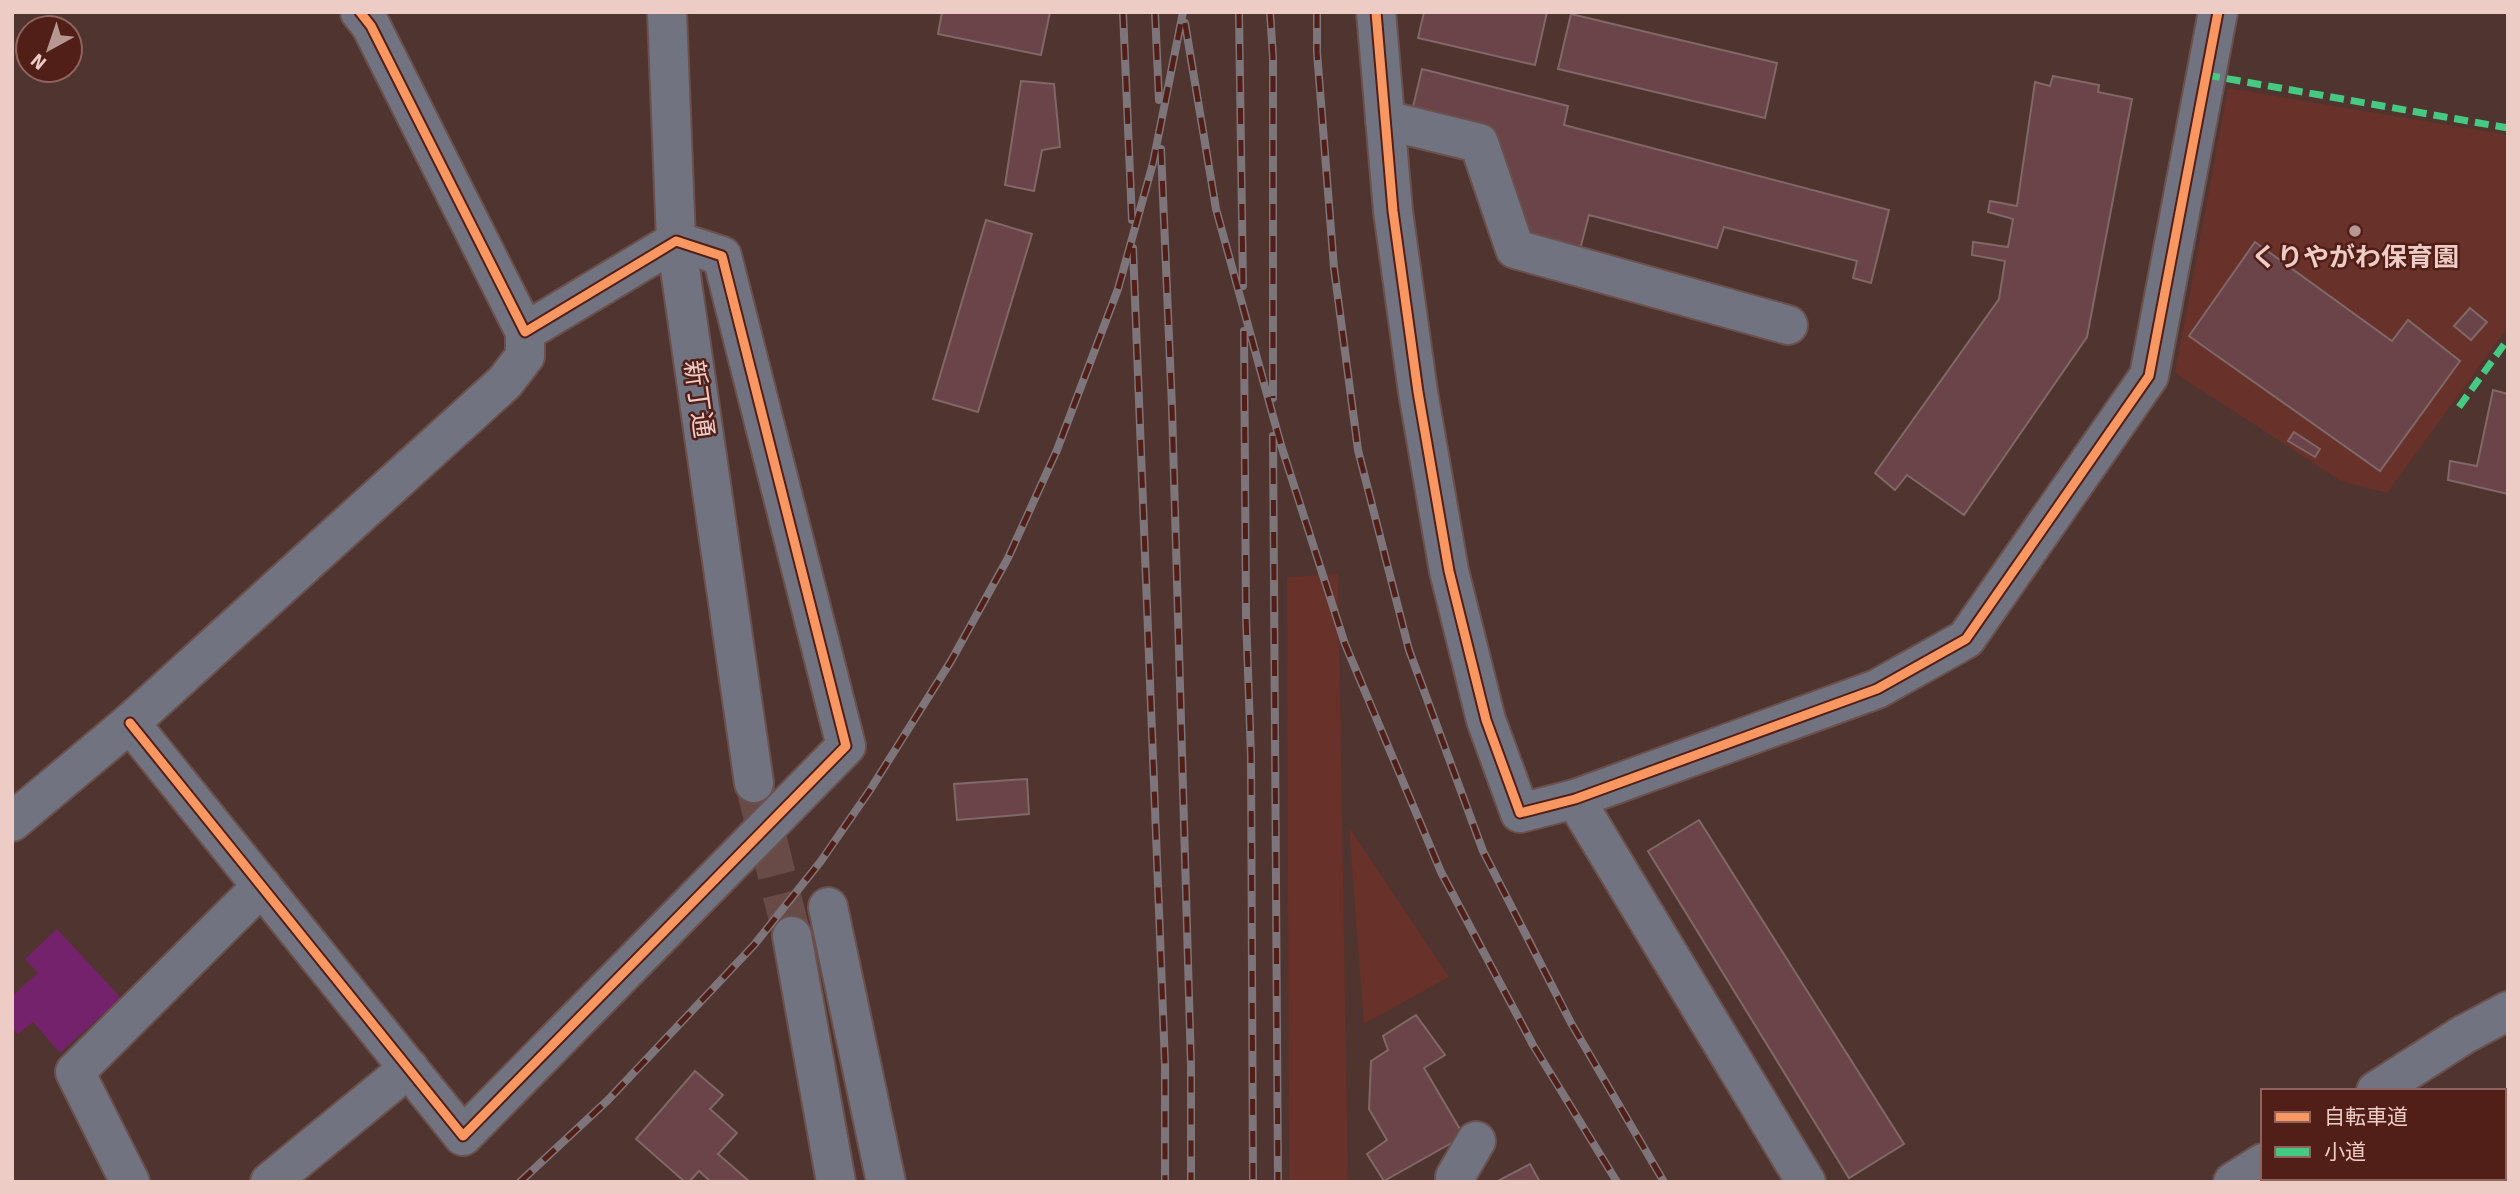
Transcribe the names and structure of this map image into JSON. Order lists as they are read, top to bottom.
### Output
{
  "streets": {
    "street": ["新丁通"]
  },
  "places": ["くりやがわ保育園"],
  "legend": ["自転車道", "小道"],
  "north": "bottom left"
}
